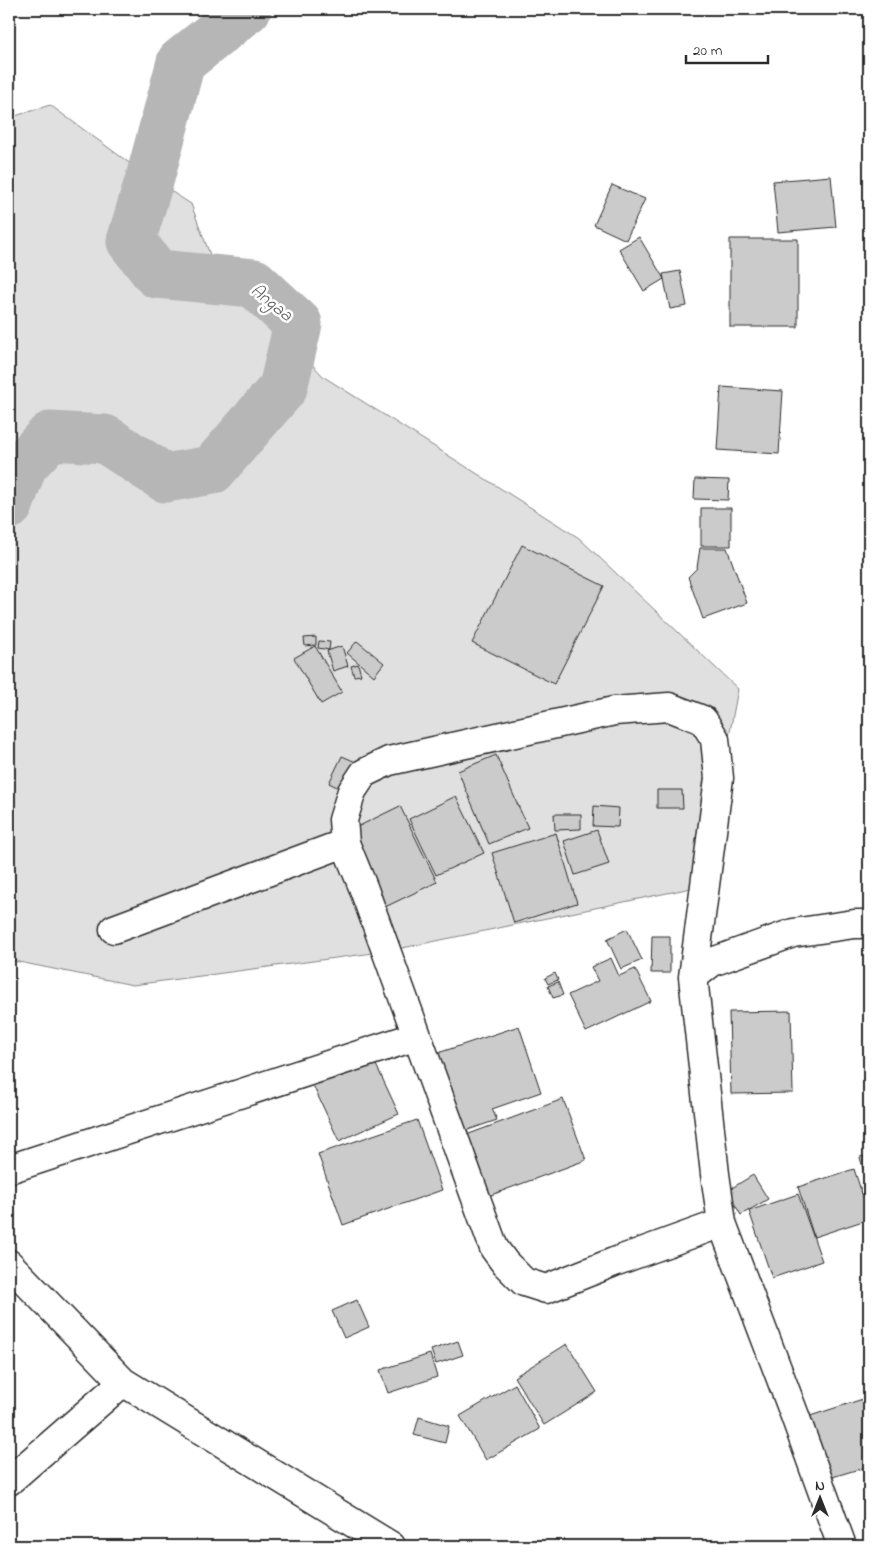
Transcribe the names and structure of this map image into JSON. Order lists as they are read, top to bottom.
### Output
{
  "water": ["Angaa"],
  "scale_bar": "20 m",
  "north": "top"
}
